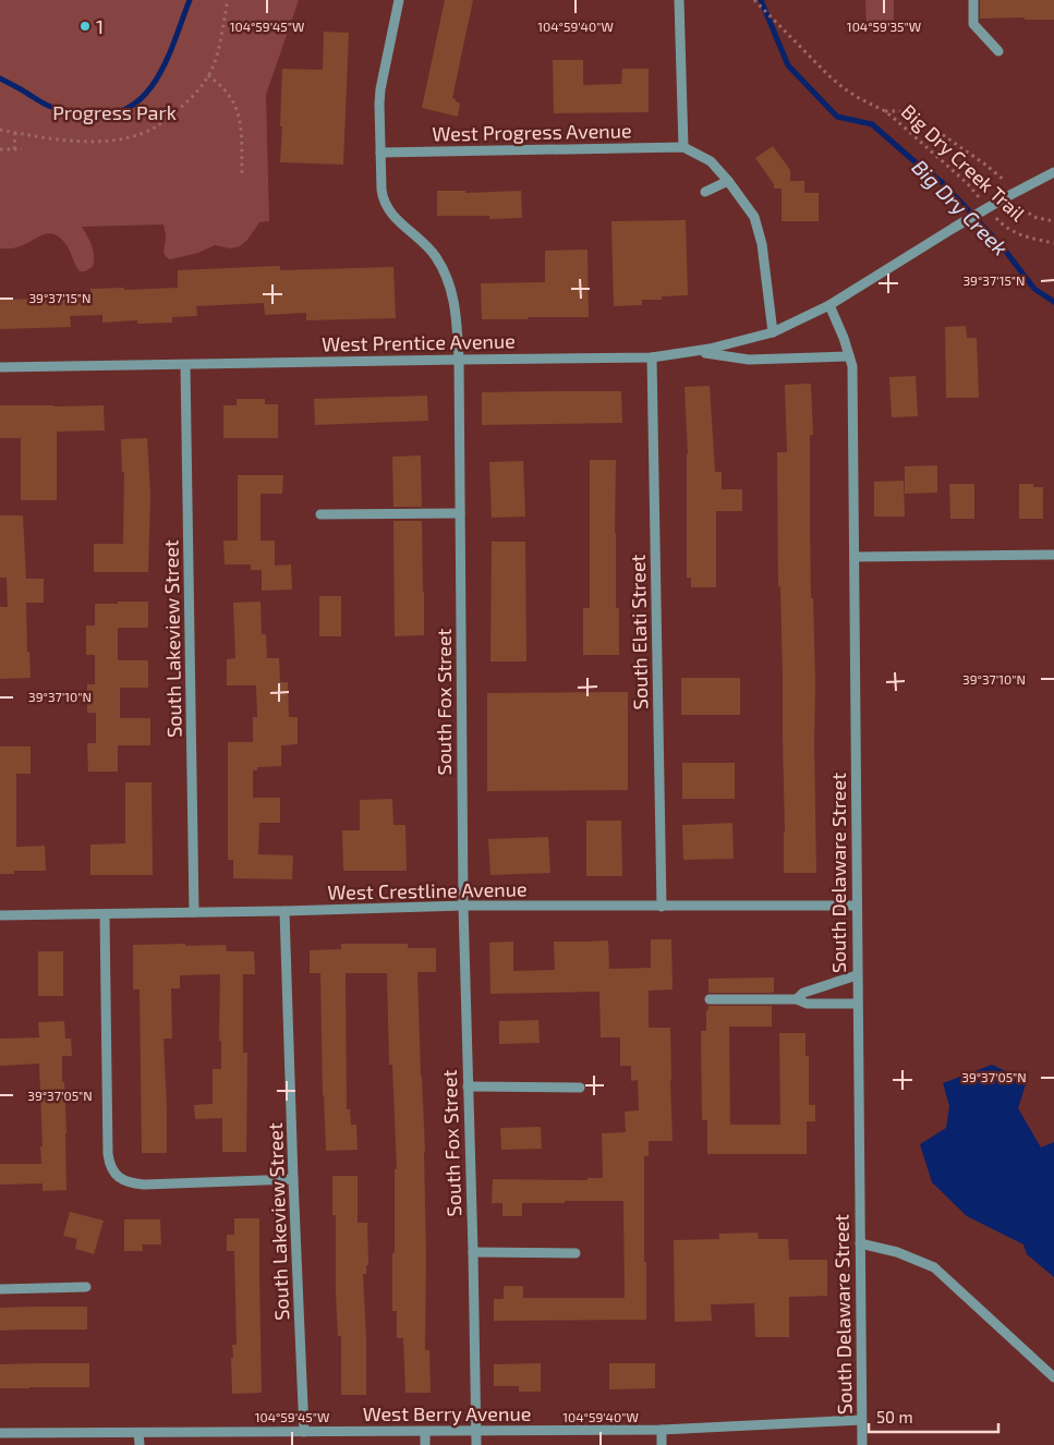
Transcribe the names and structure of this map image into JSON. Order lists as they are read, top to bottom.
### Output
{
  "streets": {
    "street": [
      "West Progress Avenue",
      "West Prentice Avenue",
      "South Elati Street",
      "South Lakeview Street",
      "South Fox Street",
      "South Delaware Street",
      "West Crestline Avenue",
      "West Berry Avenue"
    ],
    "path": ["Big Dry Creek Trail"]
  },
  "crossings": [
    ["West Progress Avenue", "South Fox Street"],
    ["West Prentice Avenue", "South Elati Street"],
    ["West Prentice Avenue", "South Lakeview Street"],
    ["West Prentice Avenue", "South Fox Street"],
    ["West Prentice Avenue", "South Delaware Street"],
    ["South Elati Street", "West Crestline Avenue"],
    ["South Lakeview Street", "West Crestline Avenue"],
    ["South Lakeview Street", "West Berry Avenue"],
    ["South Fox Street", "West Crestline Avenue"],
    ["South Fox Street", "West Berry Avenue"],
    ["South Delaware Street", "West Crestline Avenue"],
    ["South Delaware Street", "West Berry Avenue"]
  ],
  "water": ["Big Dry Creek"],
  "parks": ["Progress Park"],
  "places": ["1"],
  "scale_bar": "50 m",
  "coordinates": [
    "104°59'45\"W",
    "104°59'40\"W",
    "104°59'35\"W",
    "39°37'15\"N",
    "39°37'10\"N",
    "39°37'05\"N"
  ]
}
